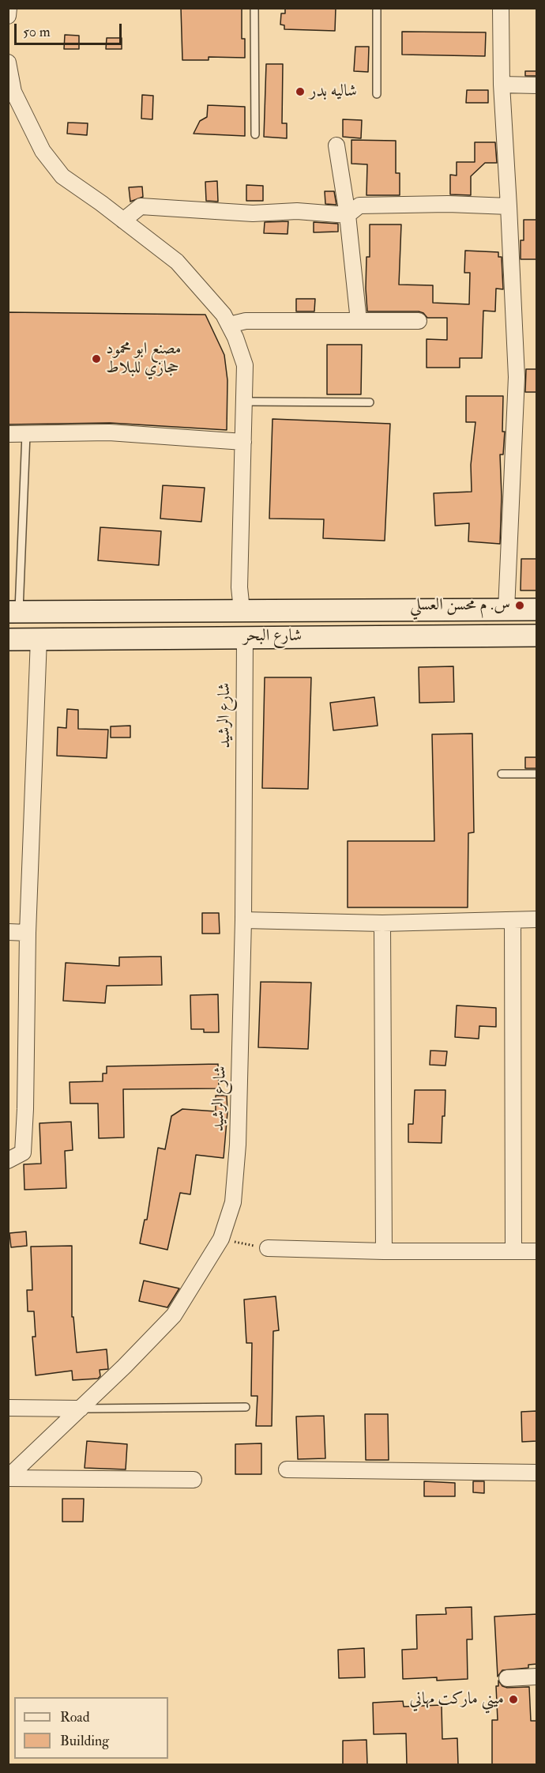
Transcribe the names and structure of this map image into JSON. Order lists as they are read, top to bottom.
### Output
{
  "streets": {
    "main road": ["شارع البحر"],
    "street": ["شارع الرشيد"]
  },
  "crossings": [
    ["شارع البحر", "شارع الرشيد"]
  ],
  "places": [
    "شاليه بدر",
    "مصنع ابو محمود حجازي للبلاط",
    "س. م محسن العسلي",
    "ميني ماركت مهاني"
  ],
  "legend": ["Road", "Building"],
  "scale_bar": "50 m"
}
